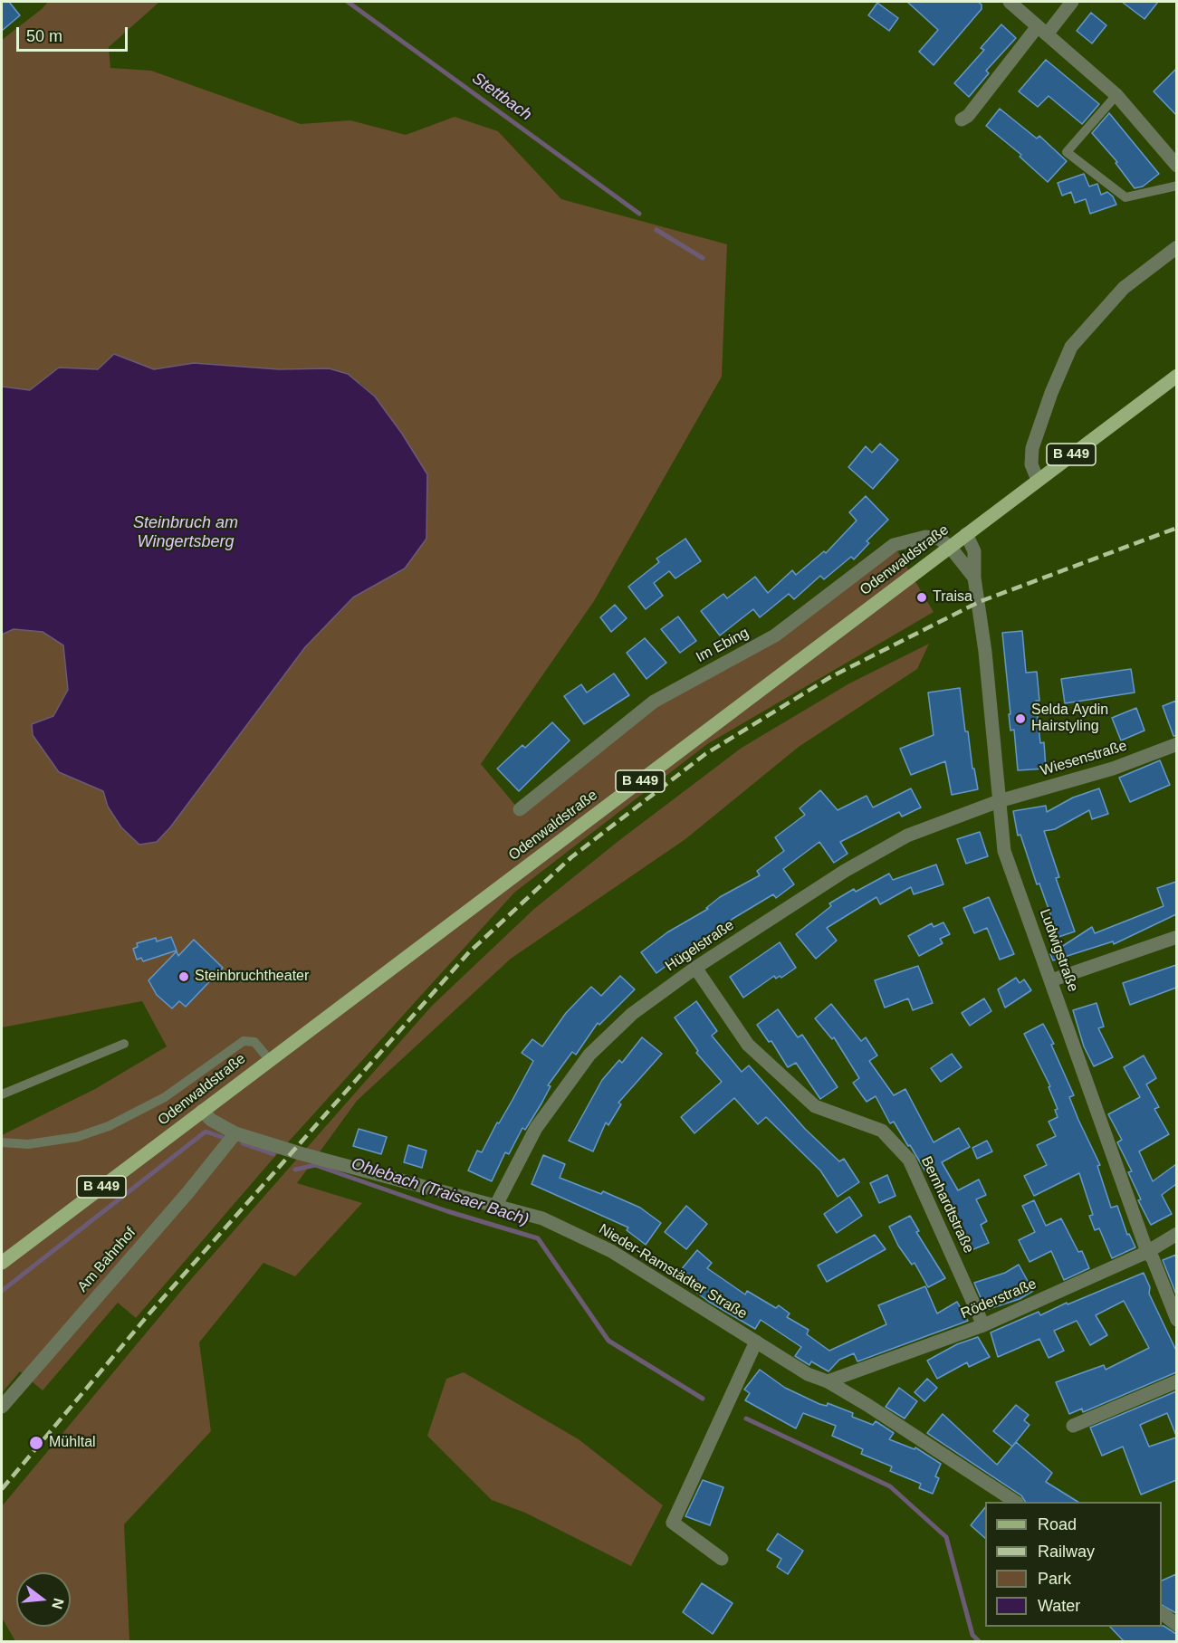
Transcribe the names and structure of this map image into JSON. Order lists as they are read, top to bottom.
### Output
{
  "streets": {
    "main road": ["B 449", "Odenwaldstraße"],
    "street": [
      "Im Ebing",
      "Wiesenstraße",
      "Hügelstraße",
      "Ludwigstraße",
      "Bernhardtstraße",
      "Am Bahnhof",
      "Nieder-Ramstädter Straße",
      "Röderstraße"
    ]
  },
  "crossings": [
    ["Odenwaldstraße", "Im Ebing"],
    ["Odenwaldstraße", "Ludwigstraße"],
    ["Odenwaldstraße", "Nieder-Ramstädter Straße"],
    ["Wiesenstraße", "Hügelstraße"],
    ["Wiesenstraße", "Ludwigstraße"],
    ["Hügelstraße", "Ludwigstraße"],
    ["Hügelstraße", "Bernhardtstraße"],
    ["Hügelstraße", "Nieder-Ramstädter Straße"],
    ["Ludwigstraße", "Röderstraße"],
    ["Bernhardtstraße", "Röderstraße"],
    ["Am Bahnhof", "Nieder-Ramstädter Straße"],
    ["Nieder-Ramstädter Straße", "Röderstraße"]
  ],
  "water": ["Stettbach", "Steinbruch am Wingertsberg", "Ohlebach (Traisaer Bach)"],
  "places": [
    "Traisa",
    "Selda Aydin Hairstyling",
    "Steinbruchtheater",
    "Mühltal"
  ],
  "legend": [
    "Road",
    "Railway",
    "Park",
    "Water"
  ],
  "scale_bar": "50 m",
  "north": "right"
}
